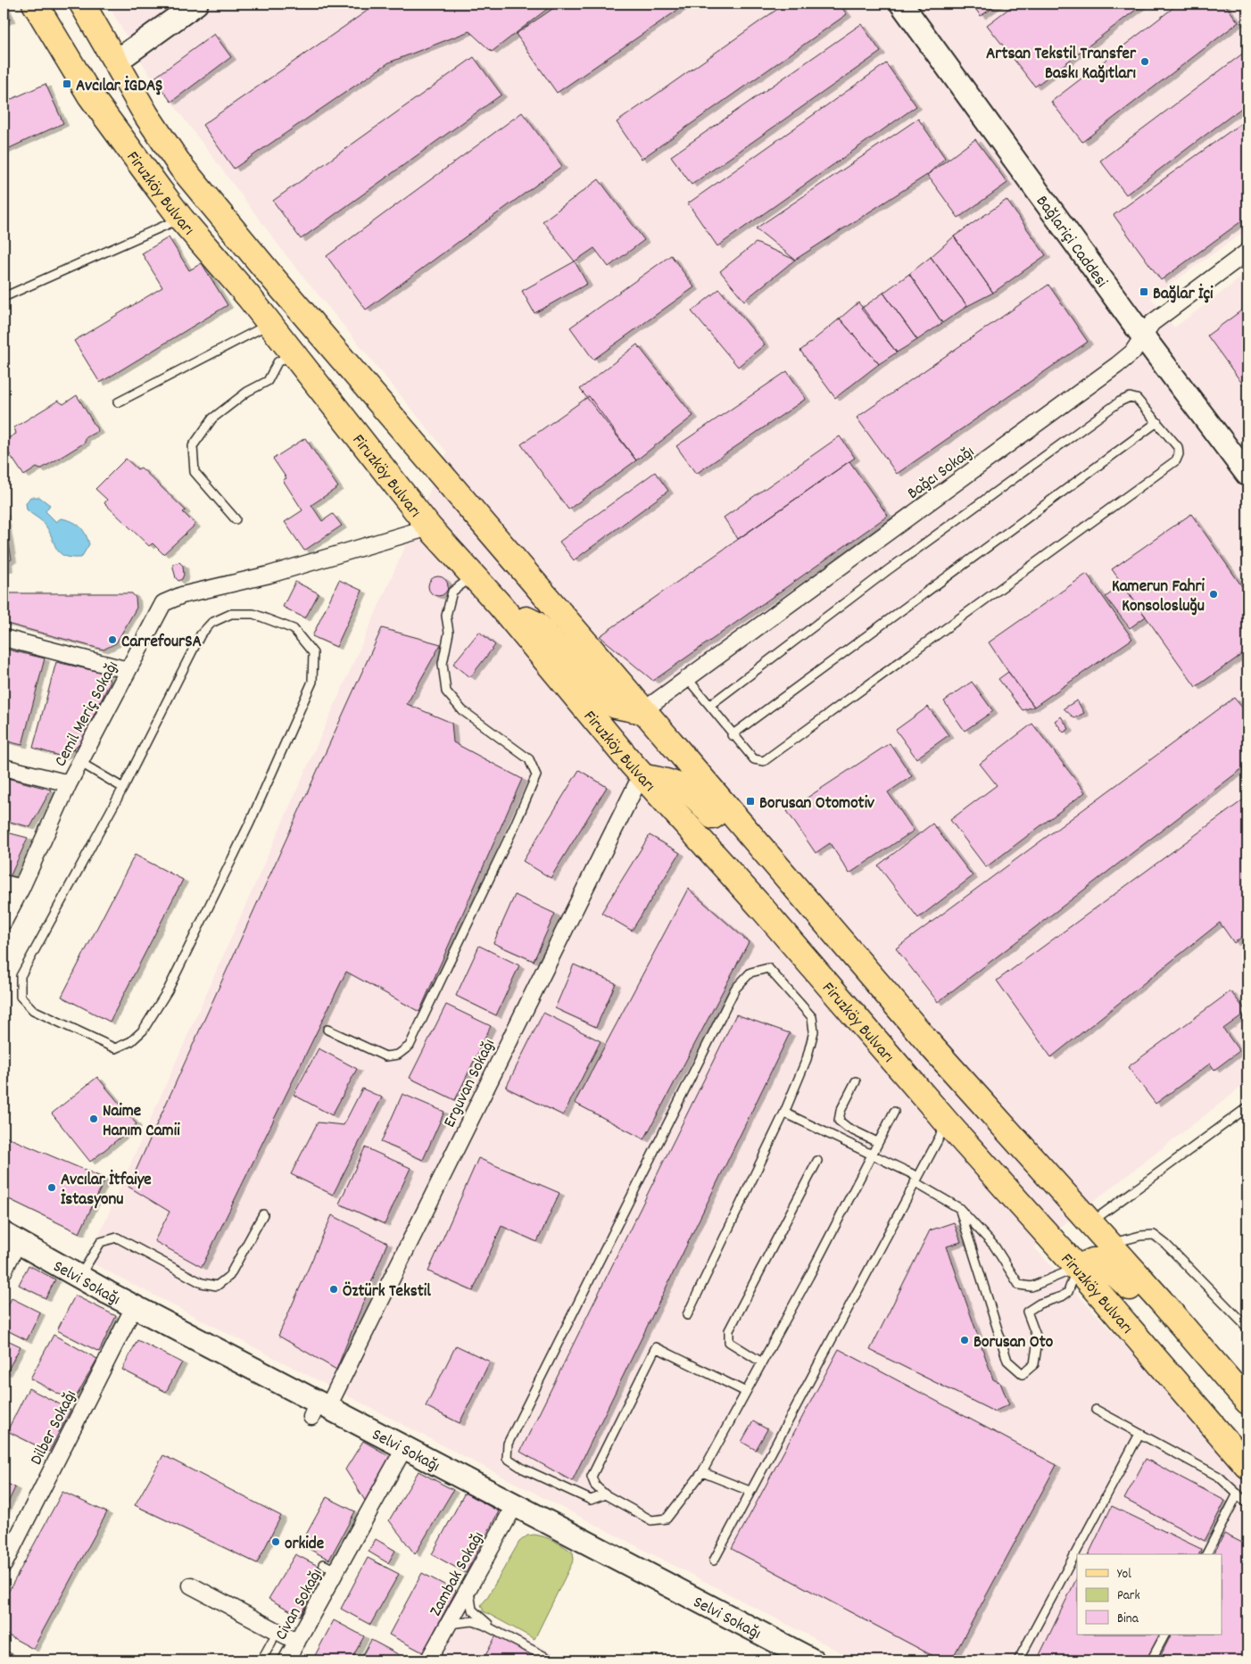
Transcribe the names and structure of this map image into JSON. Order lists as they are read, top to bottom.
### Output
{
  "streets": {
    "main road": ["Firuzköy Bulvarı"],
    "street": [
      "Bağlariçi Caddesi",
      "Bağcı Sokağı",
      "Cemil Meriç Sokağı",
      "Erguvan Sokağı",
      "Selvi Sokağı",
      "Dilber Sokağı",
      "Zambak Sokağı",
      "Civan Sokağı"
    ]
  },
  "crossings": [
    ["Firuzköy Bulvarı", "Bağcı Sokağı"],
    ["Firuzköy Bulvarı", "Cemil Meriç Sokağı"],
    ["Firuzköy Bulvarı", "Erguvan Sokağı"],
    ["Bağlariçi Caddesi", "Bağcı Sokağı"],
    ["Erguvan Sokağı", "Selvi Sokağı"],
    ["Selvi Sokağı", "Dilber Sokağı"],
    ["Selvi Sokağı", "Zambak Sokağı"],
    ["Selvi Sokağı", "Civan Sokağı"]
  ],
  "places": {
    "other": [
      "Artsan Tekstil Transfer Baskı Kağıtları",
      "Kamerun Fahri Konsolosluğu",
      "CarrefourSA",
      "Naime Hanım Camii",
      "Avcılar İtfaiye İstasyonu",
      "Öztürk Tekstil",
      "Borusan Oto",
      "orkide"
    ],
    "transit": ["Avcılar İGDAŞ", "Bağlar İçi", "Borusan Otomotiv"]
  },
  "legend": ["Yol", "Park", "Bina"]
}
